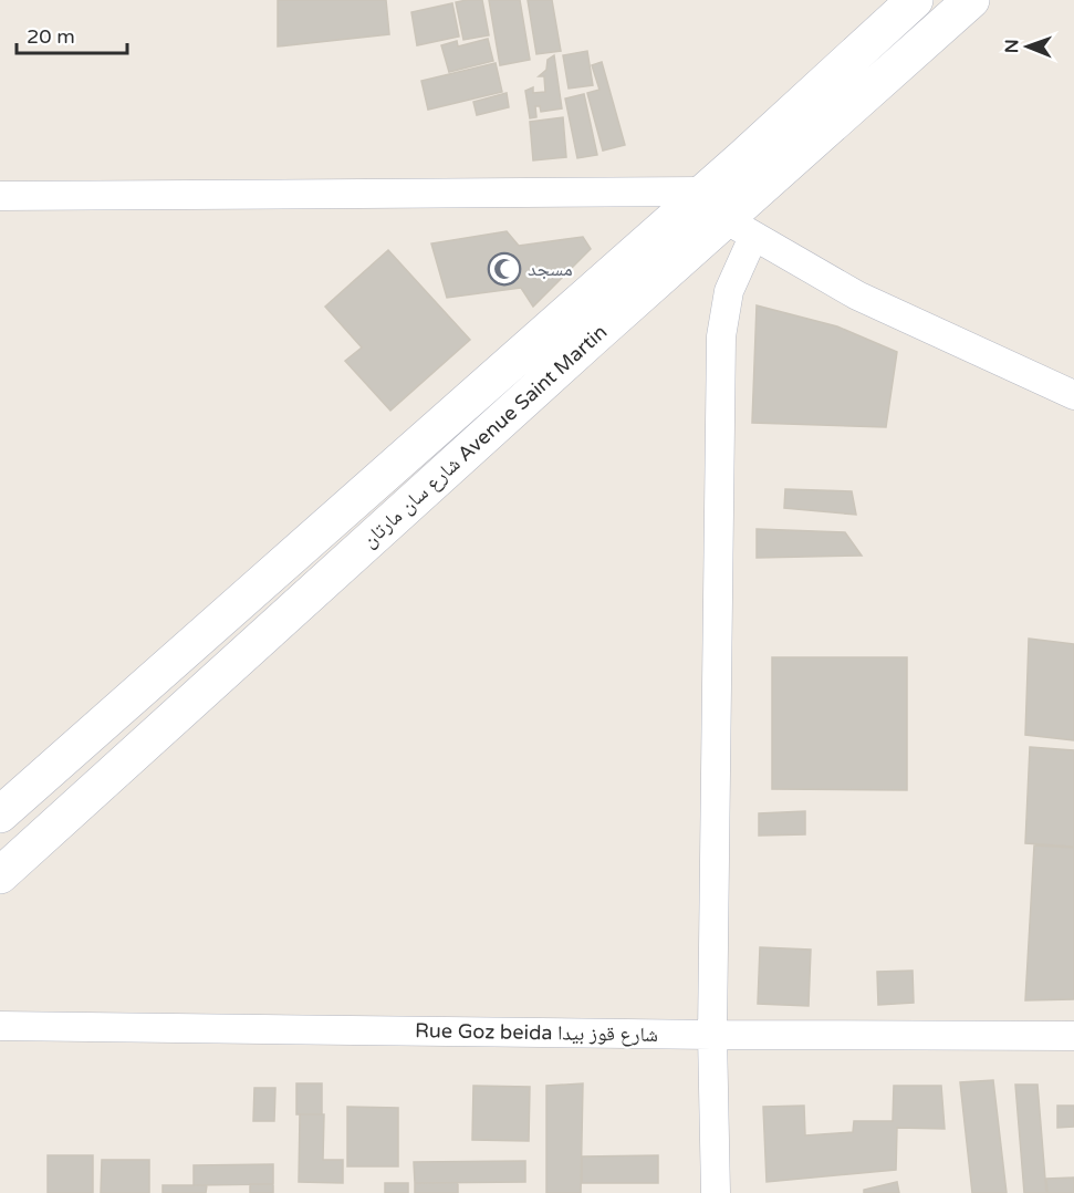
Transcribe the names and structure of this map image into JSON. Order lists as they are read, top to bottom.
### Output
{
  "streets": {
    "main road": ["شارع سان مارتان Avenue Saint Martin"],
    "street": ["Rue Goz beida شارع قوز بيدا"]
  },
  "places": {
    "mosque": ["مسجد"]
  },
  "scale_bar": "20 m",
  "north": "left"
}
